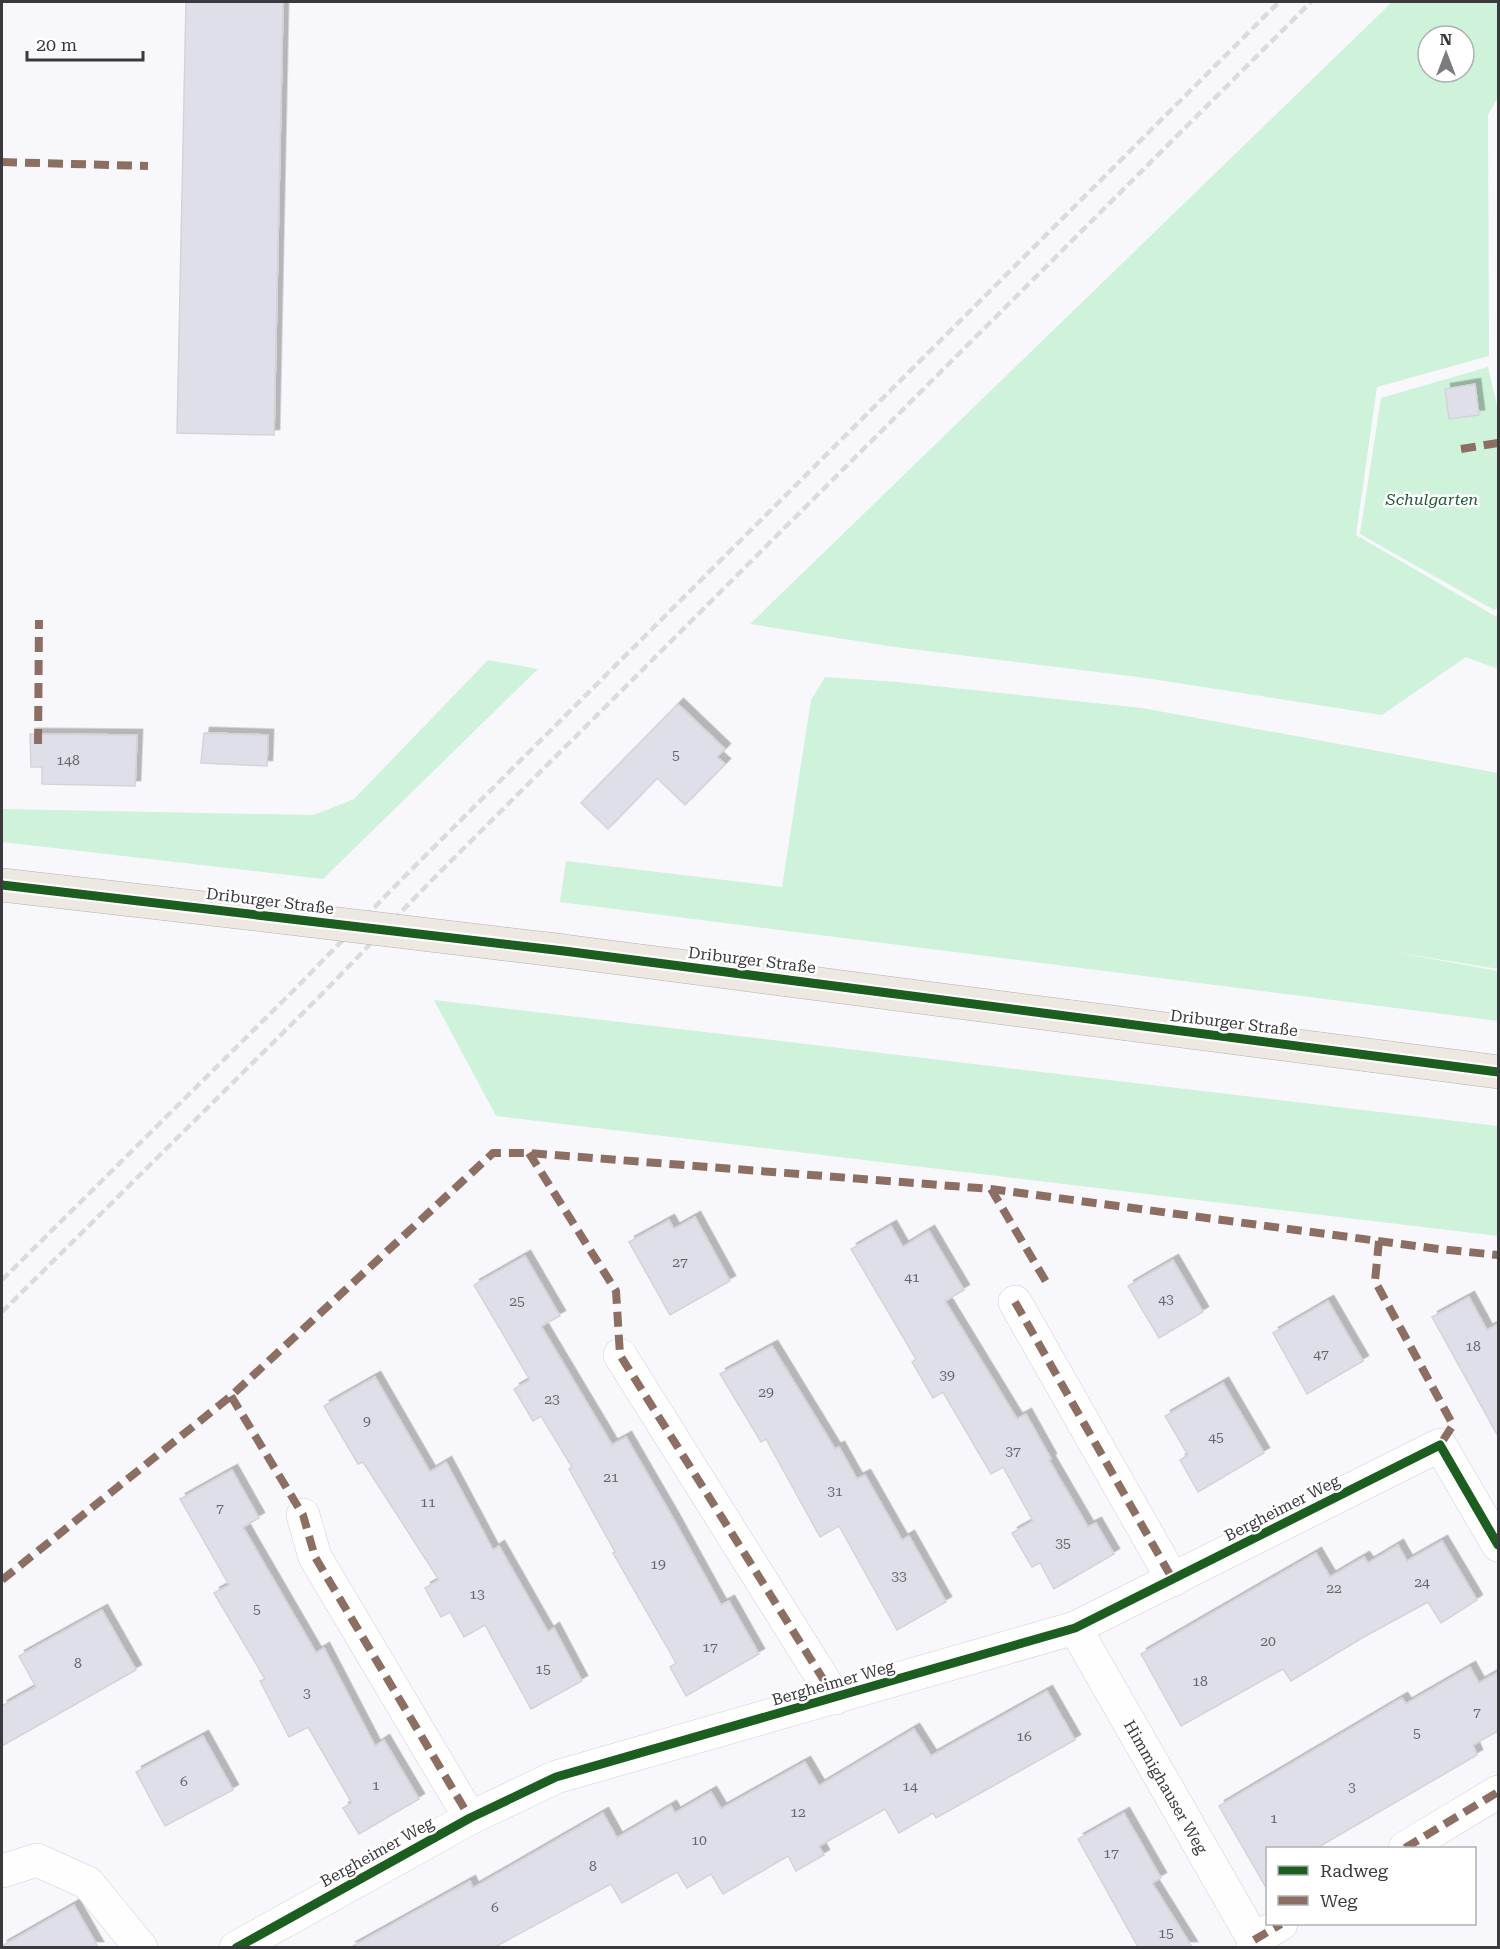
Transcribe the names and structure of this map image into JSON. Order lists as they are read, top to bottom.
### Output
{
  "streets": {
    "main road": ["Driburger Straße"],
    "street": ["Bergheimer Weg", "Himmighauser Weg"]
  },
  "crossings": [
    ["Bergheimer Weg", "Himmighauser Weg"]
  ],
  "parks": ["Schulgarten"],
  "house_numbers": [
    "5",
    "148",
    "27",
    "41",
    "43",
    "25",
    "18",
    "47",
    "39",
    "29",
    "23",
    "9",
    "45",
    "37",
    "21",
    "31",
    "11",
    "7",
    "35",
    "19",
    "33",
    "24",
    "22",
    "13",
    "5",
    "20",
    "17",
    "8",
    "15",
    "18",
    "3",
    "7",
    "5",
    "16",
    "6",
    "1",
    "14",
    "3",
    "12",
    "1",
    "10",
    "17",
    "8",
    "6",
    "15"
  ],
  "legend": ["Radweg", "Weg"],
  "scale_bar": "20 m",
  "north": "top"
}
